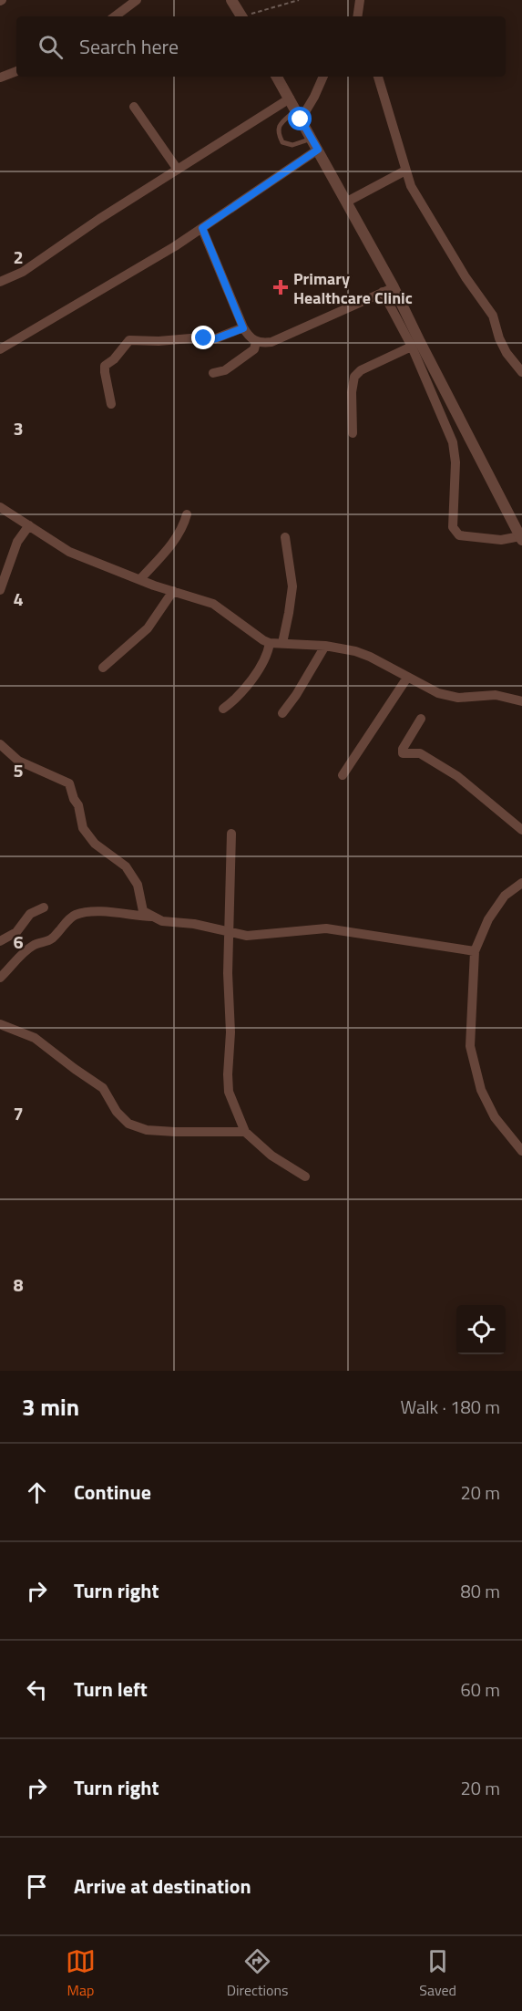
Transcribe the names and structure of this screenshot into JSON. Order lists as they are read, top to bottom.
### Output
{
  "places": {
    "health": ["Primary Healthcare Clinic"]
  },
  "page": {
    "search": "Search here",
    "heading": ["3 min", "Walk · 180 m"],
    "list": [
      ["Continue", "20 m"],
      ["Turn right", "80 m"],
      ["Turn left", "60 m"],
      ["Turn right", "20 m"],
      "Arrive at destination"
    ],
    "nav": ["Map", "Directions", "Saved"]
  },
  "grid": {
    "rows": [
      "2",
      "3",
      "4",
      "5",
      "6",
      "7",
      "8"
    ]
  }
}
